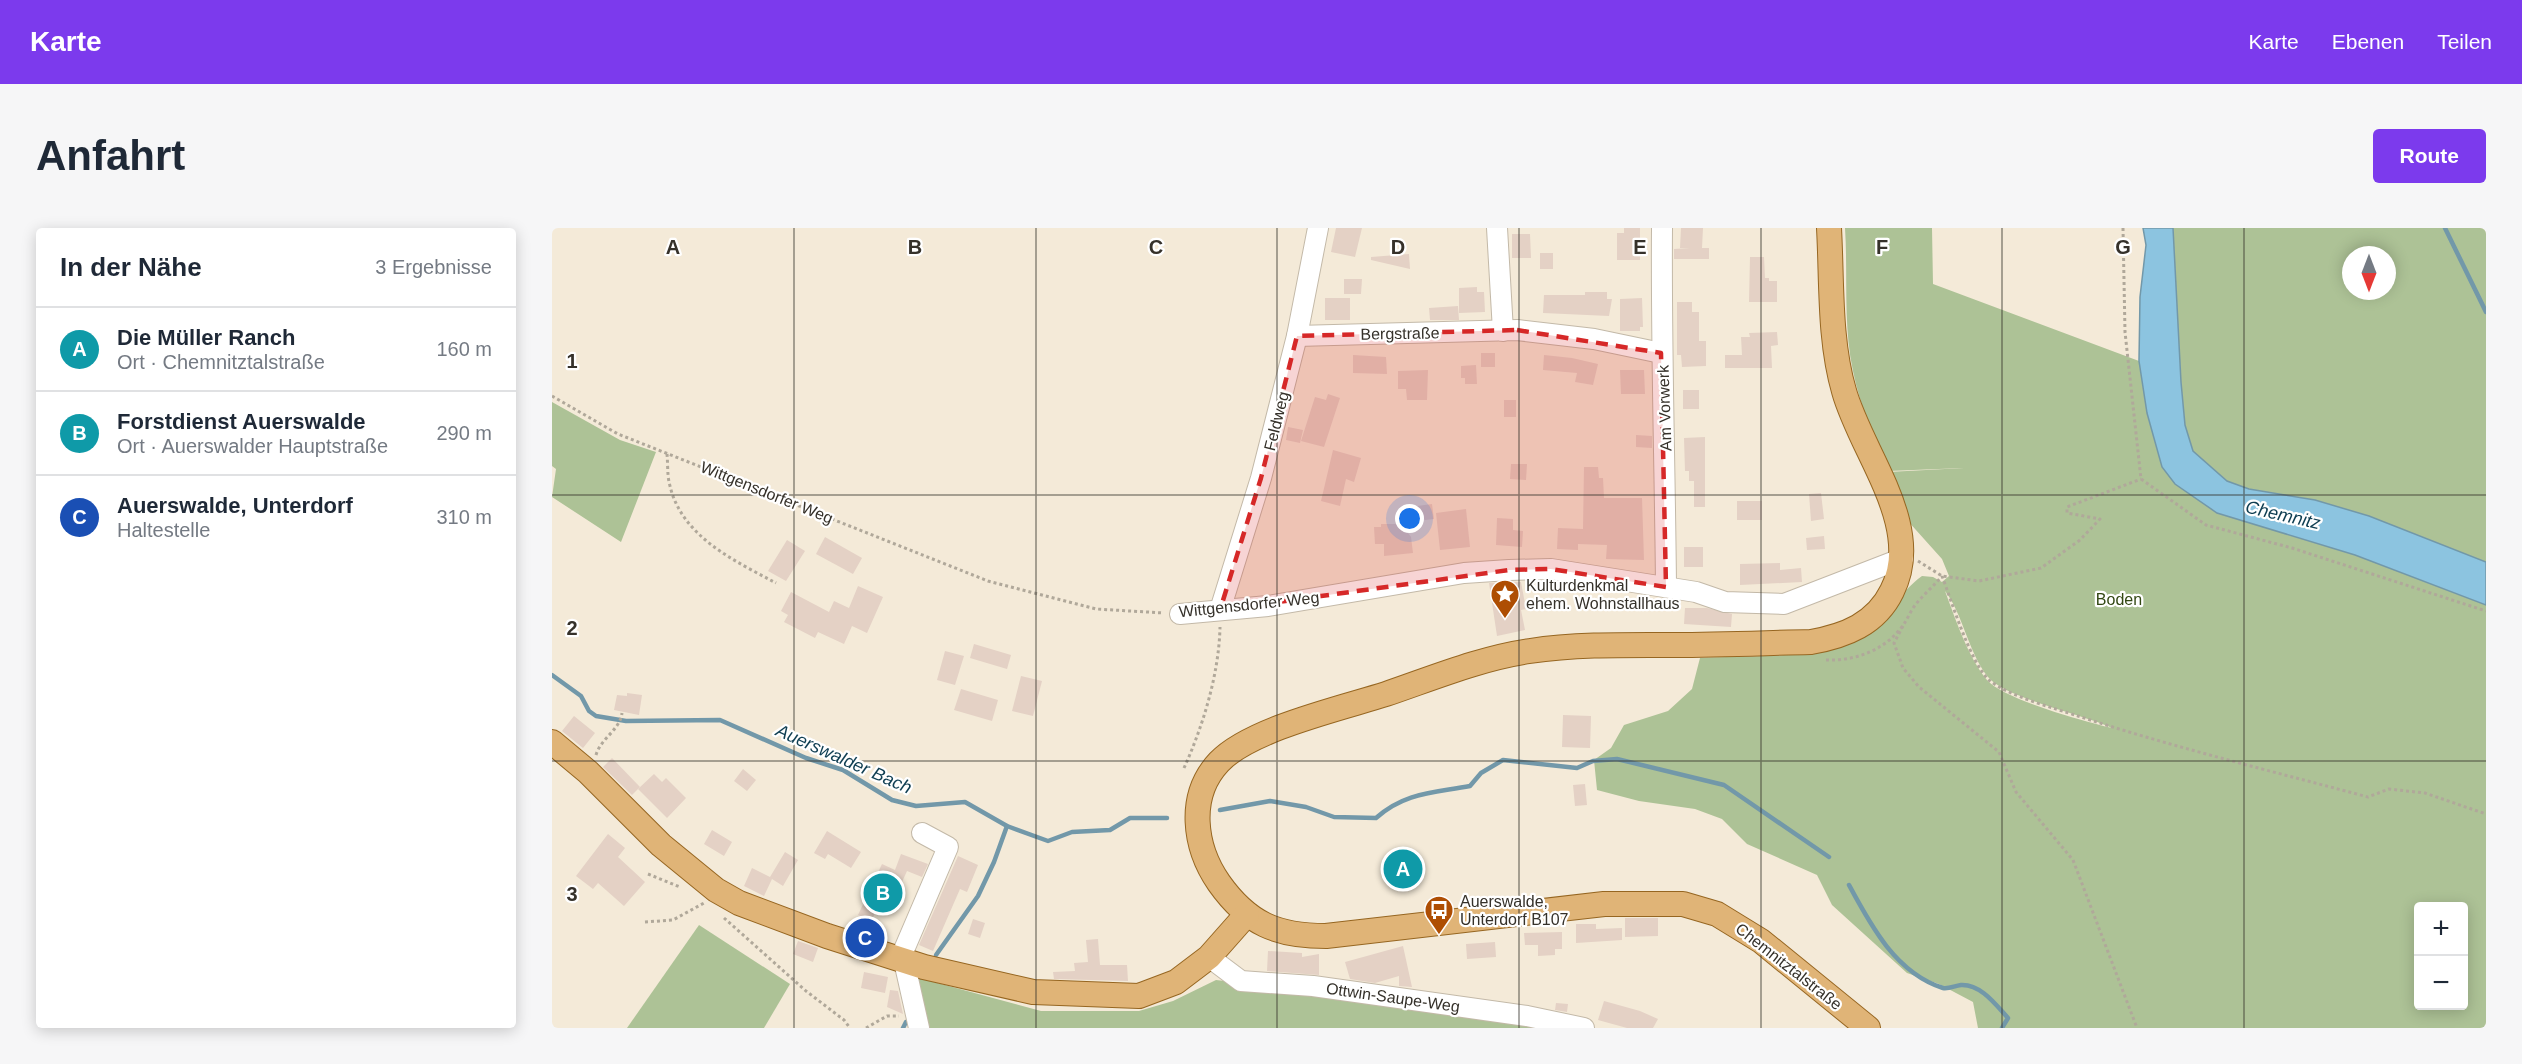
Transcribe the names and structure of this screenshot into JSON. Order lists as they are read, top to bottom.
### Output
{
  "streets": {
    "main road": ["Chemnitztalstraße"],
    "street": [
      "Bergstraße",
      "Am Vorwerk",
      "Feldweg",
      "Wittgensdorfer Weg",
      "Ottwin-Saupe-Weg"
    ]
  },
  "crossings": [
    ["Bergstraße", "Am Vorwerk"],
    ["Bergstraße", "Feldweg"],
    ["Am Vorwerk", "Wittgensdorfer Weg"],
    ["Feldweg", "Wittgensdorfer Weg"],
    ["Wittgensdorfer Weg", "Chemnitztalstraße"]
  ],
  "water": ["Chemnitz", "Auerswalder Bach"],
  "parks": ["Boden"],
  "places": {
    "place": ["Kulturdenkmal ehem. Wohnstallhaus"],
    "bus stop": ["Auerswalde, Unterdorf B107"]
  },
  "north": "bottom",
  "page": {
    "header": "Karte",
    "nav": ["Karte", "Ebenen", "Teilen"],
    "buttons": "Route",
    "title": "Anfahrt",
    "heading": ["In der Nähe", "3 Ergebnisse"],
    "list": [
      {
        "mark": "A",
        "name": "Die Müller Ranch",
        "note": "Ort · Chemnitztalstraße",
        "value": "160 m"
      },
      {
        "mark": "B",
        "name": "Forstdienst Auerswalde",
        "note": "Ort · Auerswalder Hauptstraße",
        "value": "290 m"
      },
      {
        "mark": "C",
        "name": "Auerswalde, Unterdorf",
        "note": "Haltestelle",
        "value": "310 m"
      }
    ],
    "pins": ["A", "B", "C"],
    "map_buttons": ["+", "−"]
  },
  "grid": {
    "columns": [
      "A",
      "B",
      "C",
      "D",
      "E",
      "F",
      "G"
    ],
    "rows": ["1", "2", "3"]
  }
}
